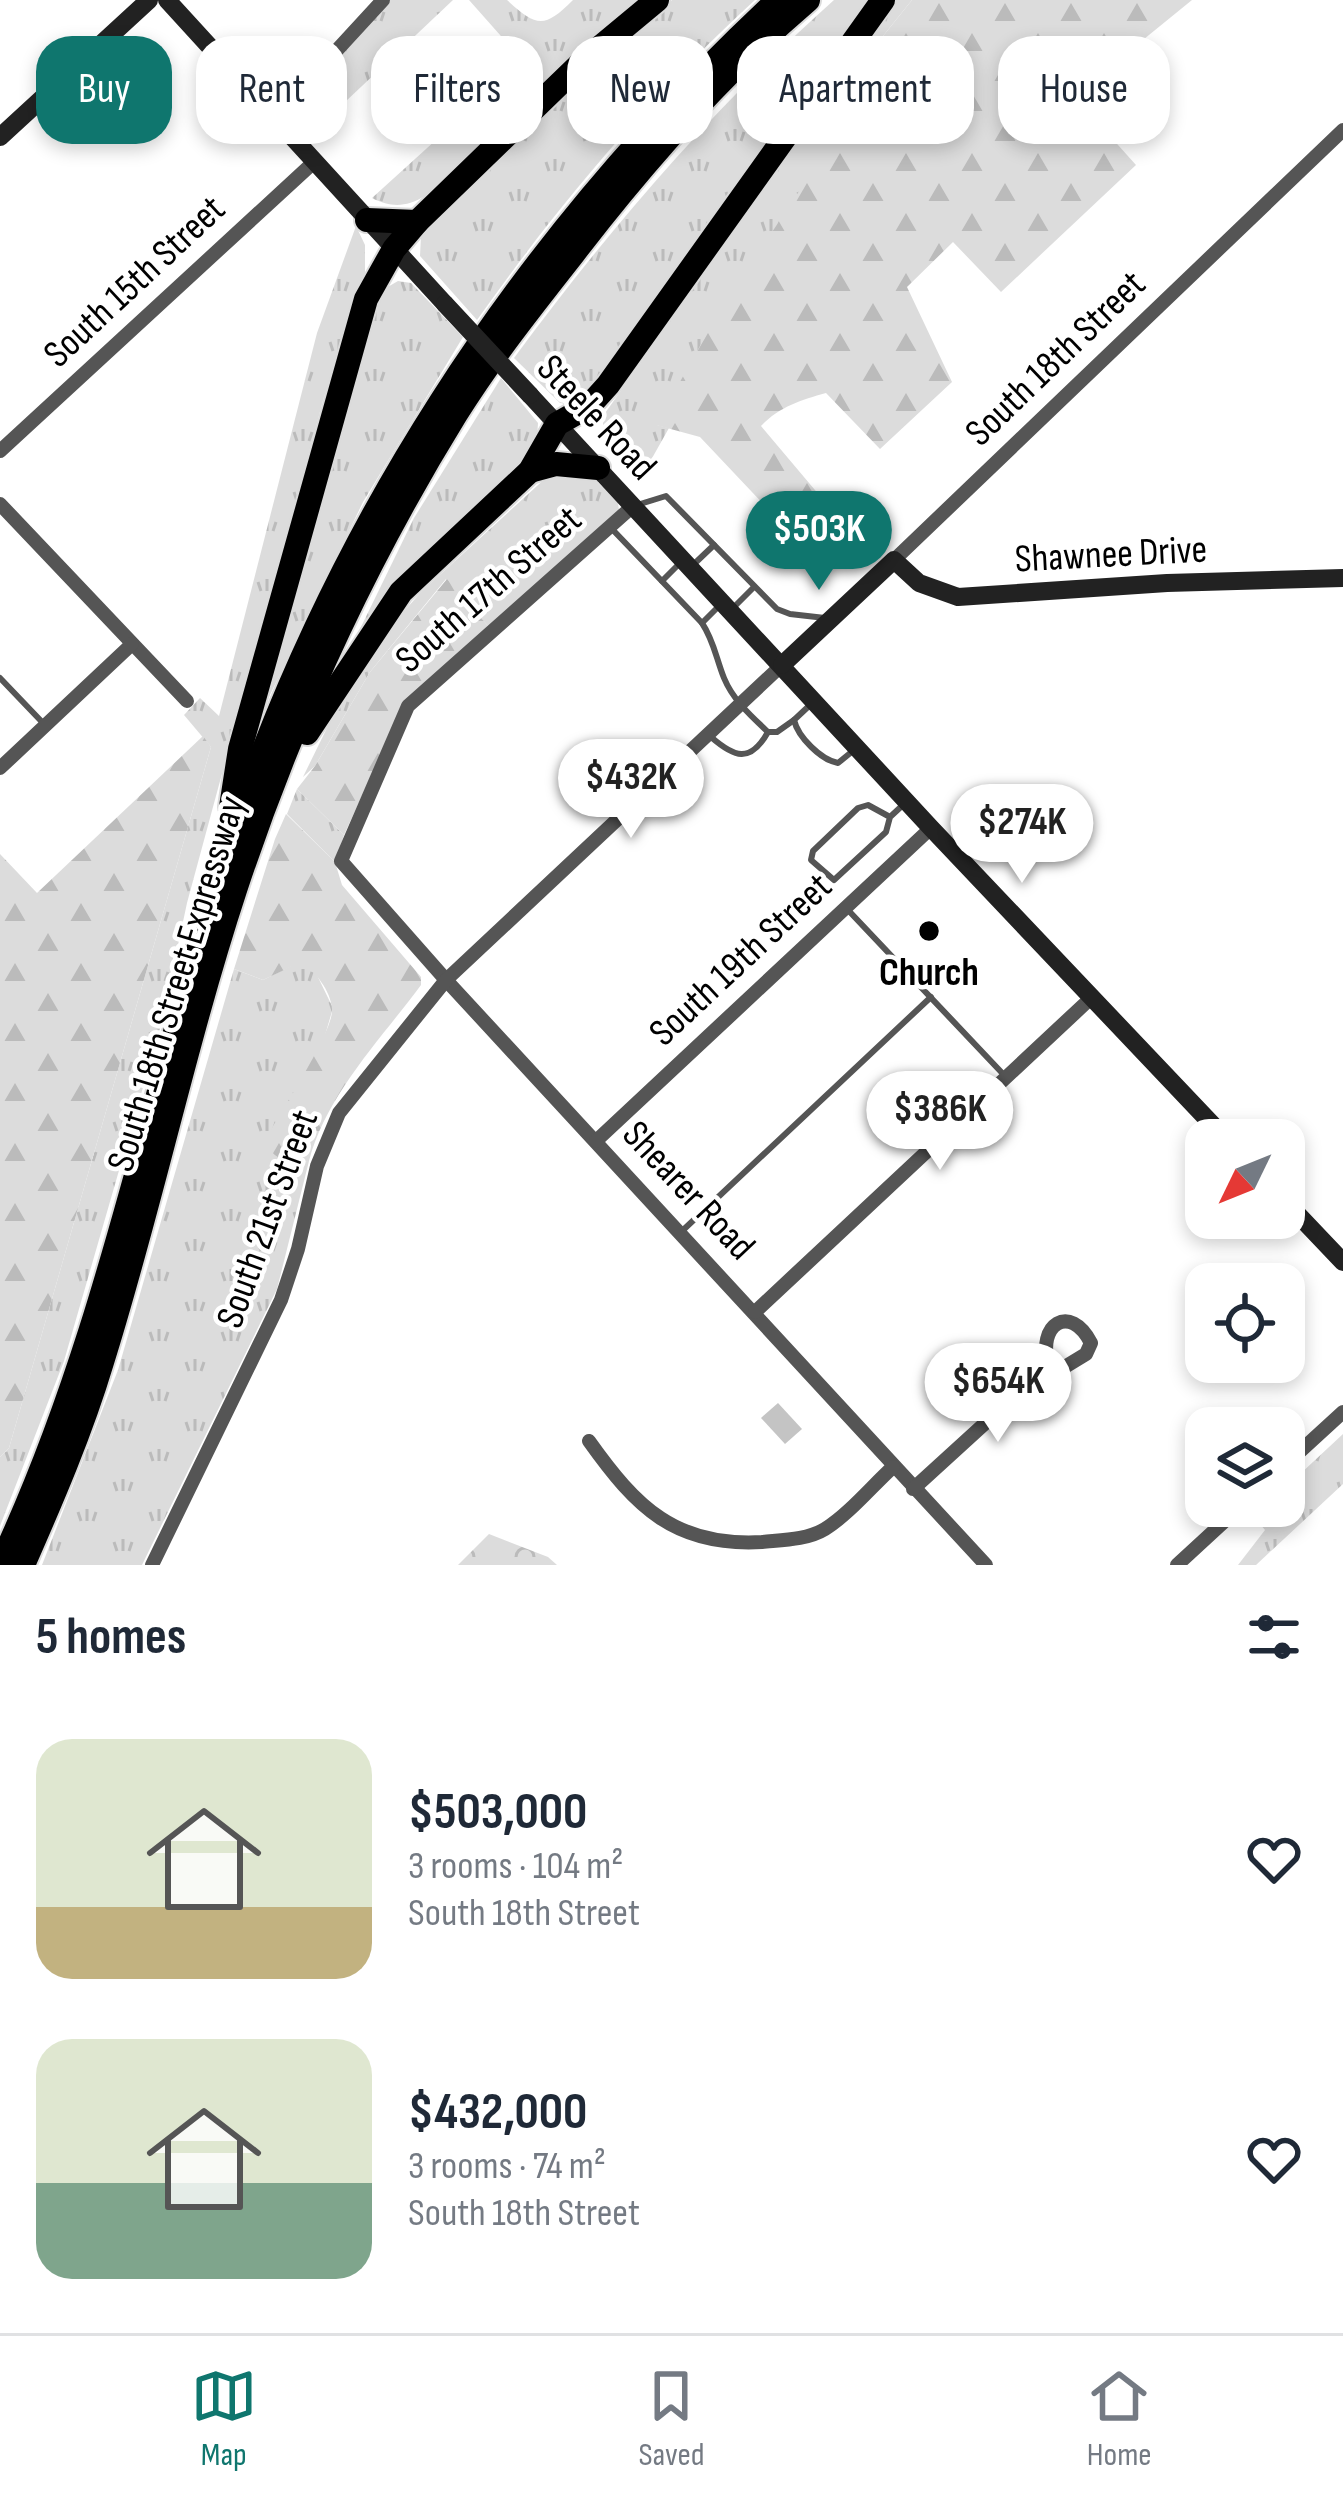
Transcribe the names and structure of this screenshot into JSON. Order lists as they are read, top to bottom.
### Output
{
  "streets": {
    "highway": ["South 18th Street Expressway"],
    "street": [
      "South 15th Street",
      "South 18th Street",
      "Steele Road",
      "Shawnee Drive",
      "South 17th Street",
      "South 19th Street",
      "Shearer Road",
      "South 21st Street"
    ]
  },
  "crossings": [
    ["South 15th Street", "Steele Road"],
    ["South 18th Street", "Steele Road"],
    ["South 18th Street", "Shawnee Drive"],
    ["South 18th Street", "Shearer Road"],
    ["South 18th Street", "South 21st Street"],
    ["Steele Road", "South 17th Street"],
    ["Steele Road", "South 19th Street"],
    ["South 17th Street", "Shearer Road"],
    ["South 19th Street", "Shearer Road"],
    ["Shearer Road", "South 21st Street"]
  ],
  "places": ["Church"],
  "north": "bottom left",
  "page": {
    "chip": [
      "Buy",
      "Rent",
      "Filters",
      "New",
      "Apartment",
      "House"
    ],
    "price": [
      "$503K",
      "$432K",
      "$274K",
      "$386K",
      "$654K"
    ],
    "heading": "5 homes",
    "list": [
      {
        "name": "$503,000",
        "note": "3 rooms · 104 m² · South 18th Street"
      },
      {
        "name": "$432,000",
        "note": "3 rooms · 74 m² · South 18th Street"
      }
    ],
    "tabs": ["Map", "Saved", "Home"]
  }
}
